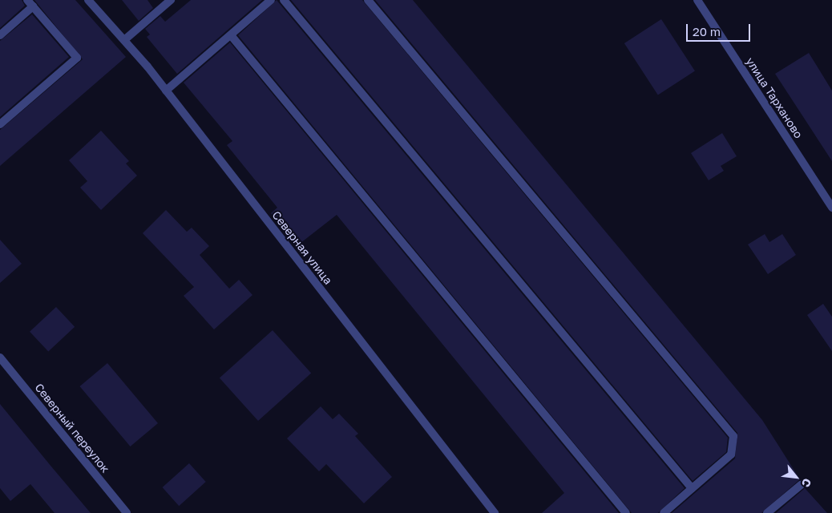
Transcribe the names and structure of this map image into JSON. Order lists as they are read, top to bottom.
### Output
{
  "streets": {
    "street": ["улица Тарханово", "Северная улица", "Северный переулок"]
  },
  "scale_bar": "20 m",
  "north": "bottom right"
}
